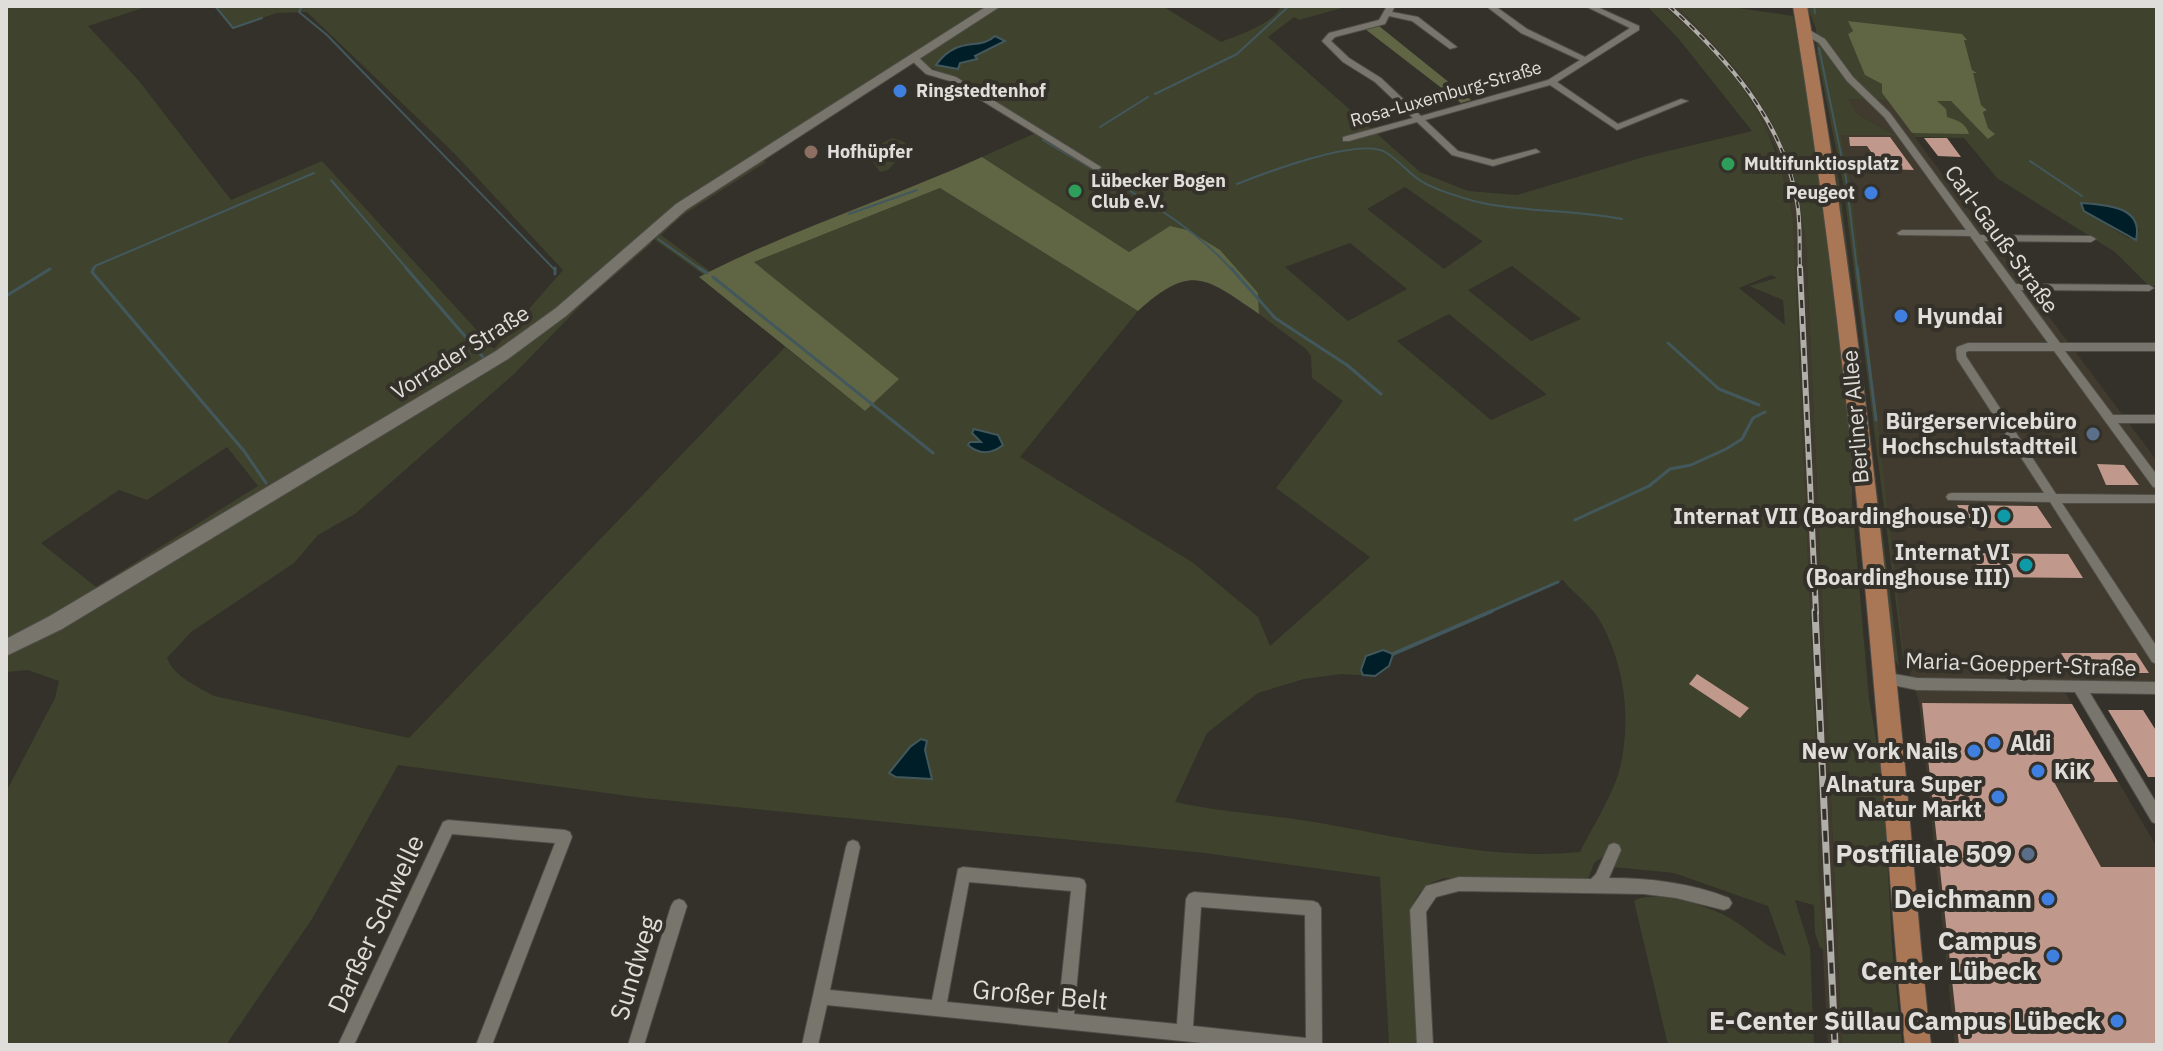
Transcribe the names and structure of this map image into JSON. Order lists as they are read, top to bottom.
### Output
{
  "streets": {
    "main road": ["Berliner Allee"],
    "street": [
      "Rosa-Luxemburg-Straße",
      "Carl-Gauß-Straße",
      "Vorrader Straße",
      "Maria-Goeppert-Straße",
      "Darßer Schwelle",
      "Sundweg",
      "Großer Belt"
    ]
  },
  "crossings": [
    ["Carl-Gauß-Straße", "Berliner Allee"],
    ["Berliner Allee", "Maria-Goeppert-Straße"]
  ],
  "places": [
    "Ringstedtenhof",
    "Hofhüpfer",
    "Multifunktiosplatz",
    "Lübecker Bogen Club e.V.",
    "Peugeot",
    "Hyundai",
    "Bürgerservicebüro Hochschulstadtteil",
    "Internat VII (Boardinghouse I)",
    "Internat VI (Boardinghouse III)",
    "Aldi",
    "New York Nails",
    "KiK",
    "Alnatura Super Natur Markt",
    "Postfiliale 509",
    "Deichmann",
    "Campus Center Lübeck",
    "E-Center Süllau Campus Lübeck"
  ]
}
